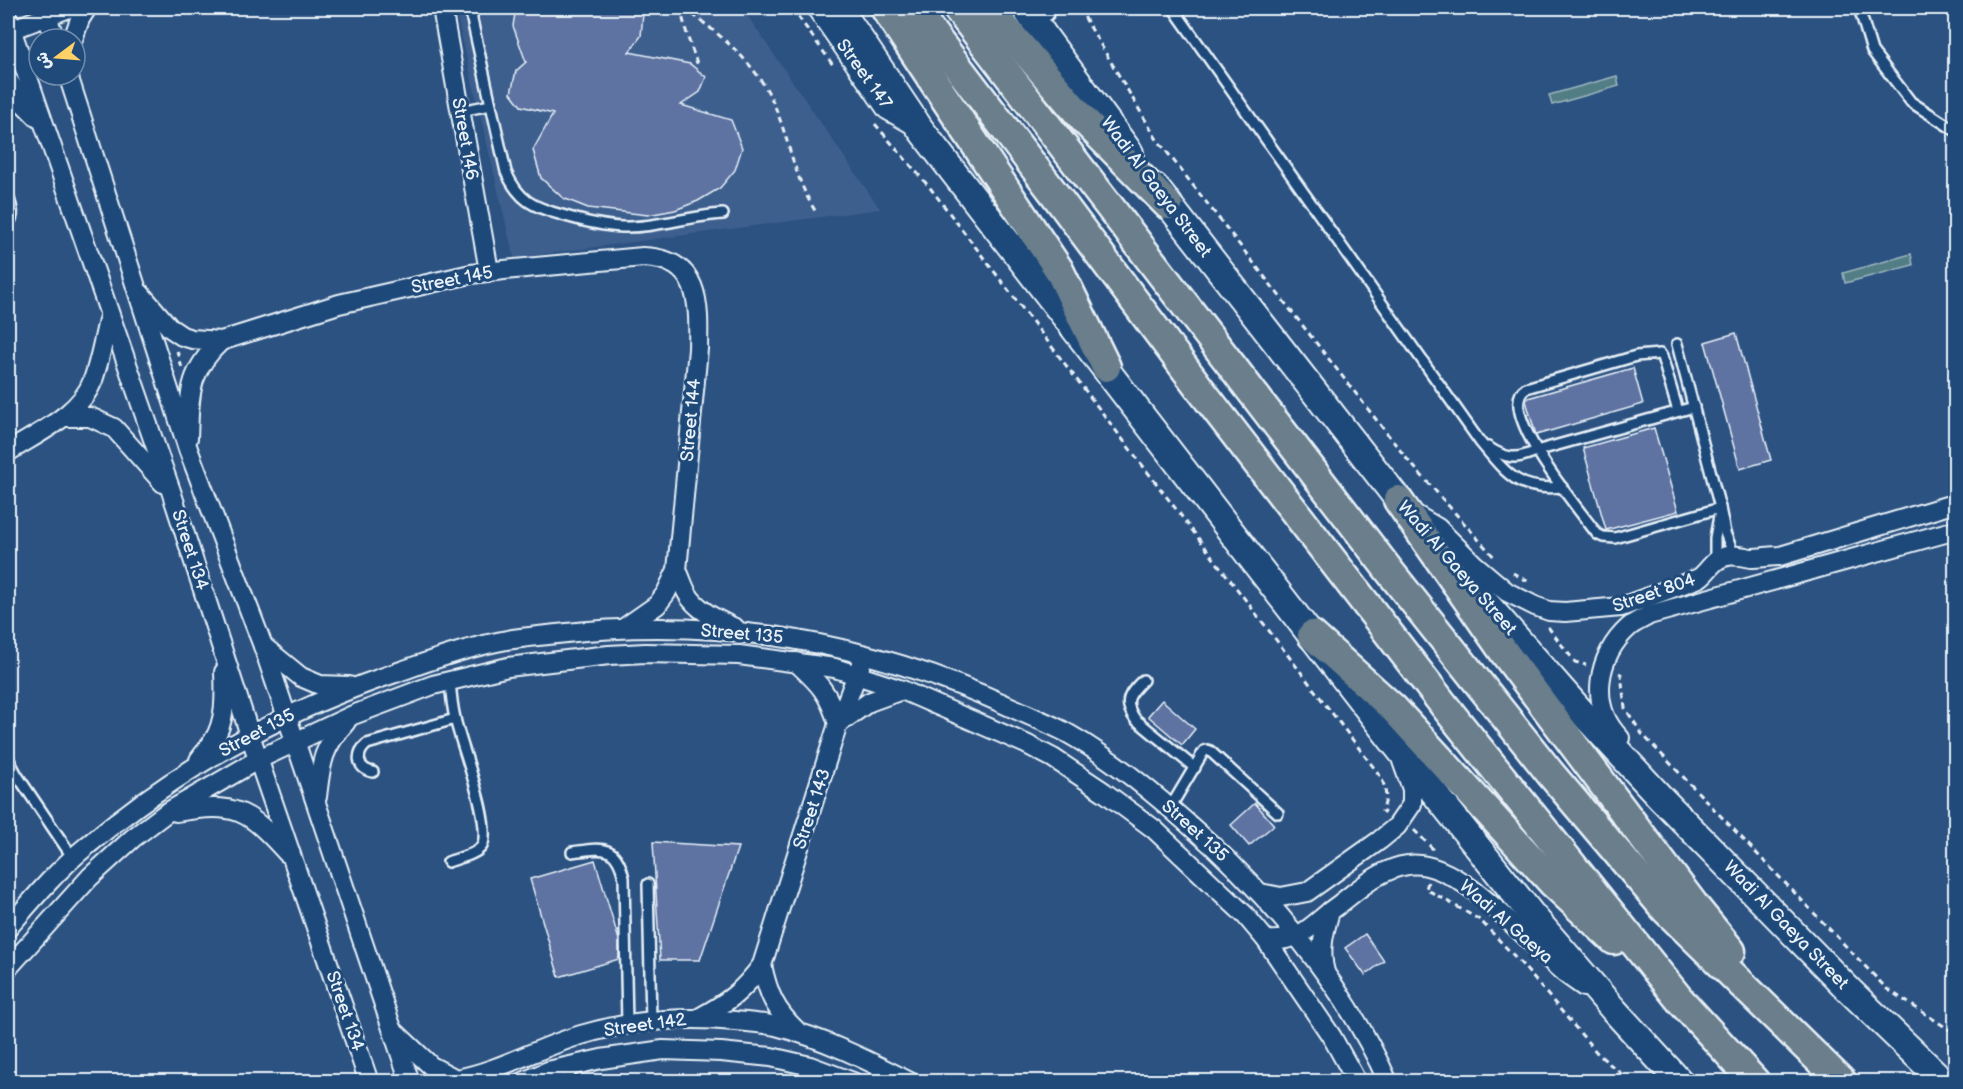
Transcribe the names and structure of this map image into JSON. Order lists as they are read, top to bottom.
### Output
{
  "streets": {
    "street": [
      "Street 147",
      "Street 146",
      "Wadi Al Gaeya Street",
      "Street 145",
      "Street 144",
      "Street 134",
      "Street 804",
      "Street 135",
      "Street 143",
      "Wadi Al Gaeya",
      "Street 142"
    ]
  },
  "crossings": [
    ["Street 146", "Street 145"],
    ["Wadi Al Gaeya Street", "Street 804"],
    ["Street 145", "Street 144"],
    ["Street 144", "Street 135"],
    ["Street 134", "Street 135"],
    ["Street 134", "Street 142"],
    ["Street 135", "Street 143"],
    ["Street 135", "Wadi Al Gaeya"],
    ["Street 143", "Street 142"]
  ],
  "north": "left"
}
